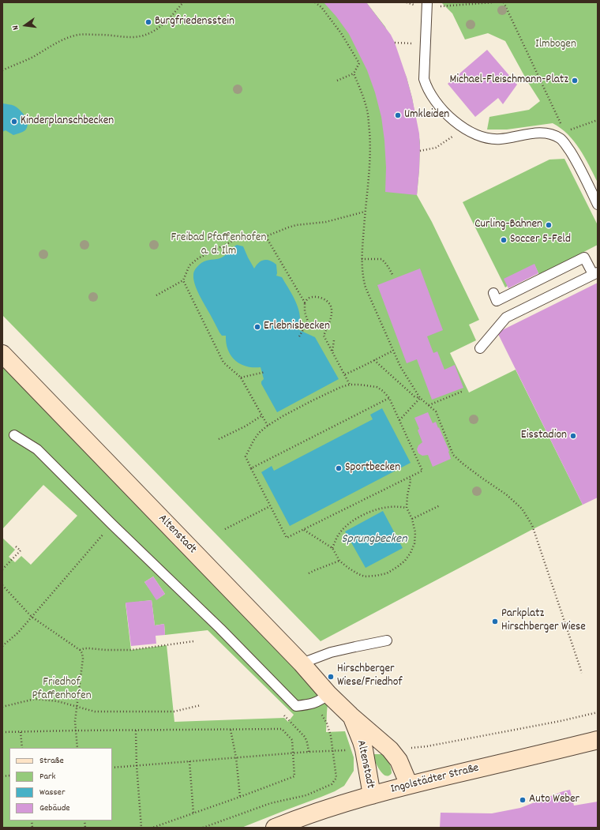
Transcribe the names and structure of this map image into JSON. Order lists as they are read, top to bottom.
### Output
{
  "streets": {
    "street": ["Altenstadt", "Ingolstädter Straße"]
  },
  "crossings": [
    ["Altenstadt", "Ingolstädter Straße"]
  ],
  "water": ["Sprungbecken"],
  "parks": ["Ilmbogen", "Freibad Pfaffenhofen a. d. Ilm", "Friedhof Pfaffenhofen"],
  "places": [
    "Burgfriedensstein",
    "Michael-Fleischmann-Platz",
    "Umkleiden",
    "Kinderplanschbecken",
    "Curling-Bahnen",
    "Soccer 5-Feld",
    "Erlebnisbecken",
    "Eisstadion",
    "Sportbecken",
    "Parkplatz Hirschberger Wiese",
    "Hirschberger Wiese/Friedhof",
    "Auto Weber"
  ],
  "legend": [
    "Straße",
    "Park",
    "Wasser",
    "Gebäude"
  ],
  "north": "left"
}
